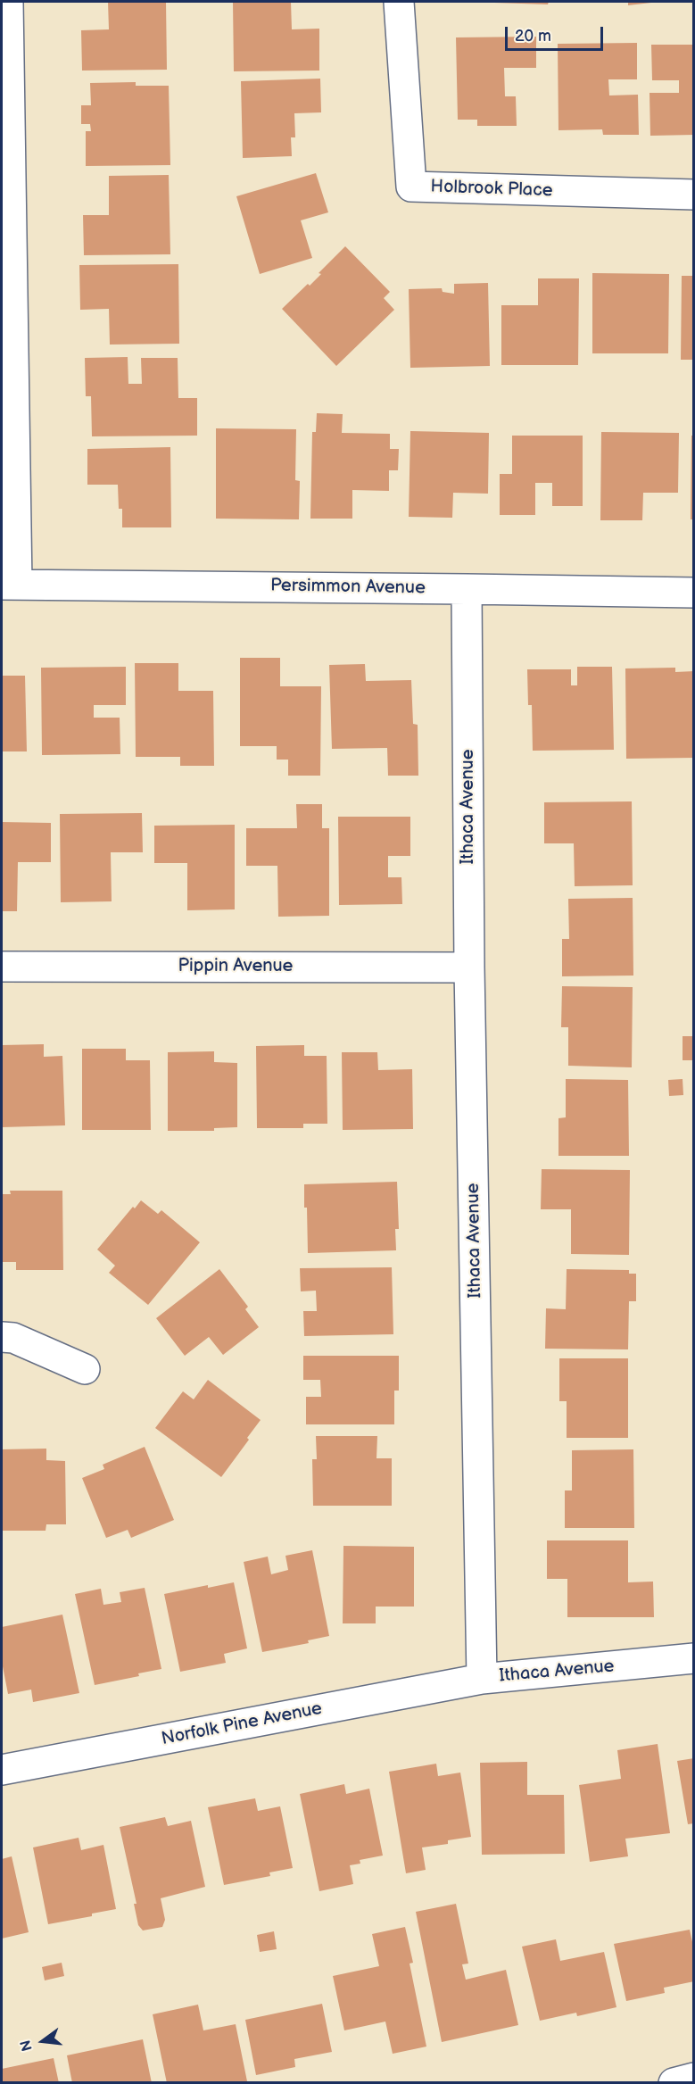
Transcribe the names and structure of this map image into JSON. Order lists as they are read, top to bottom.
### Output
{
  "streets": {
    "street": [
      "Holbrook Place",
      "Persimmon Avenue",
      "Ithaca Avenue",
      "Pippin Avenue",
      "Norfolk Pine Avenue"
    ]
  },
  "crossings": [
    ["Persimmon Avenue", "Ithaca Avenue"],
    ["Ithaca Avenue", "Pippin Avenue"],
    ["Ithaca Avenue", "Norfolk Pine Avenue"]
  ],
  "scale_bar": "20 m",
  "north": "left"
}
